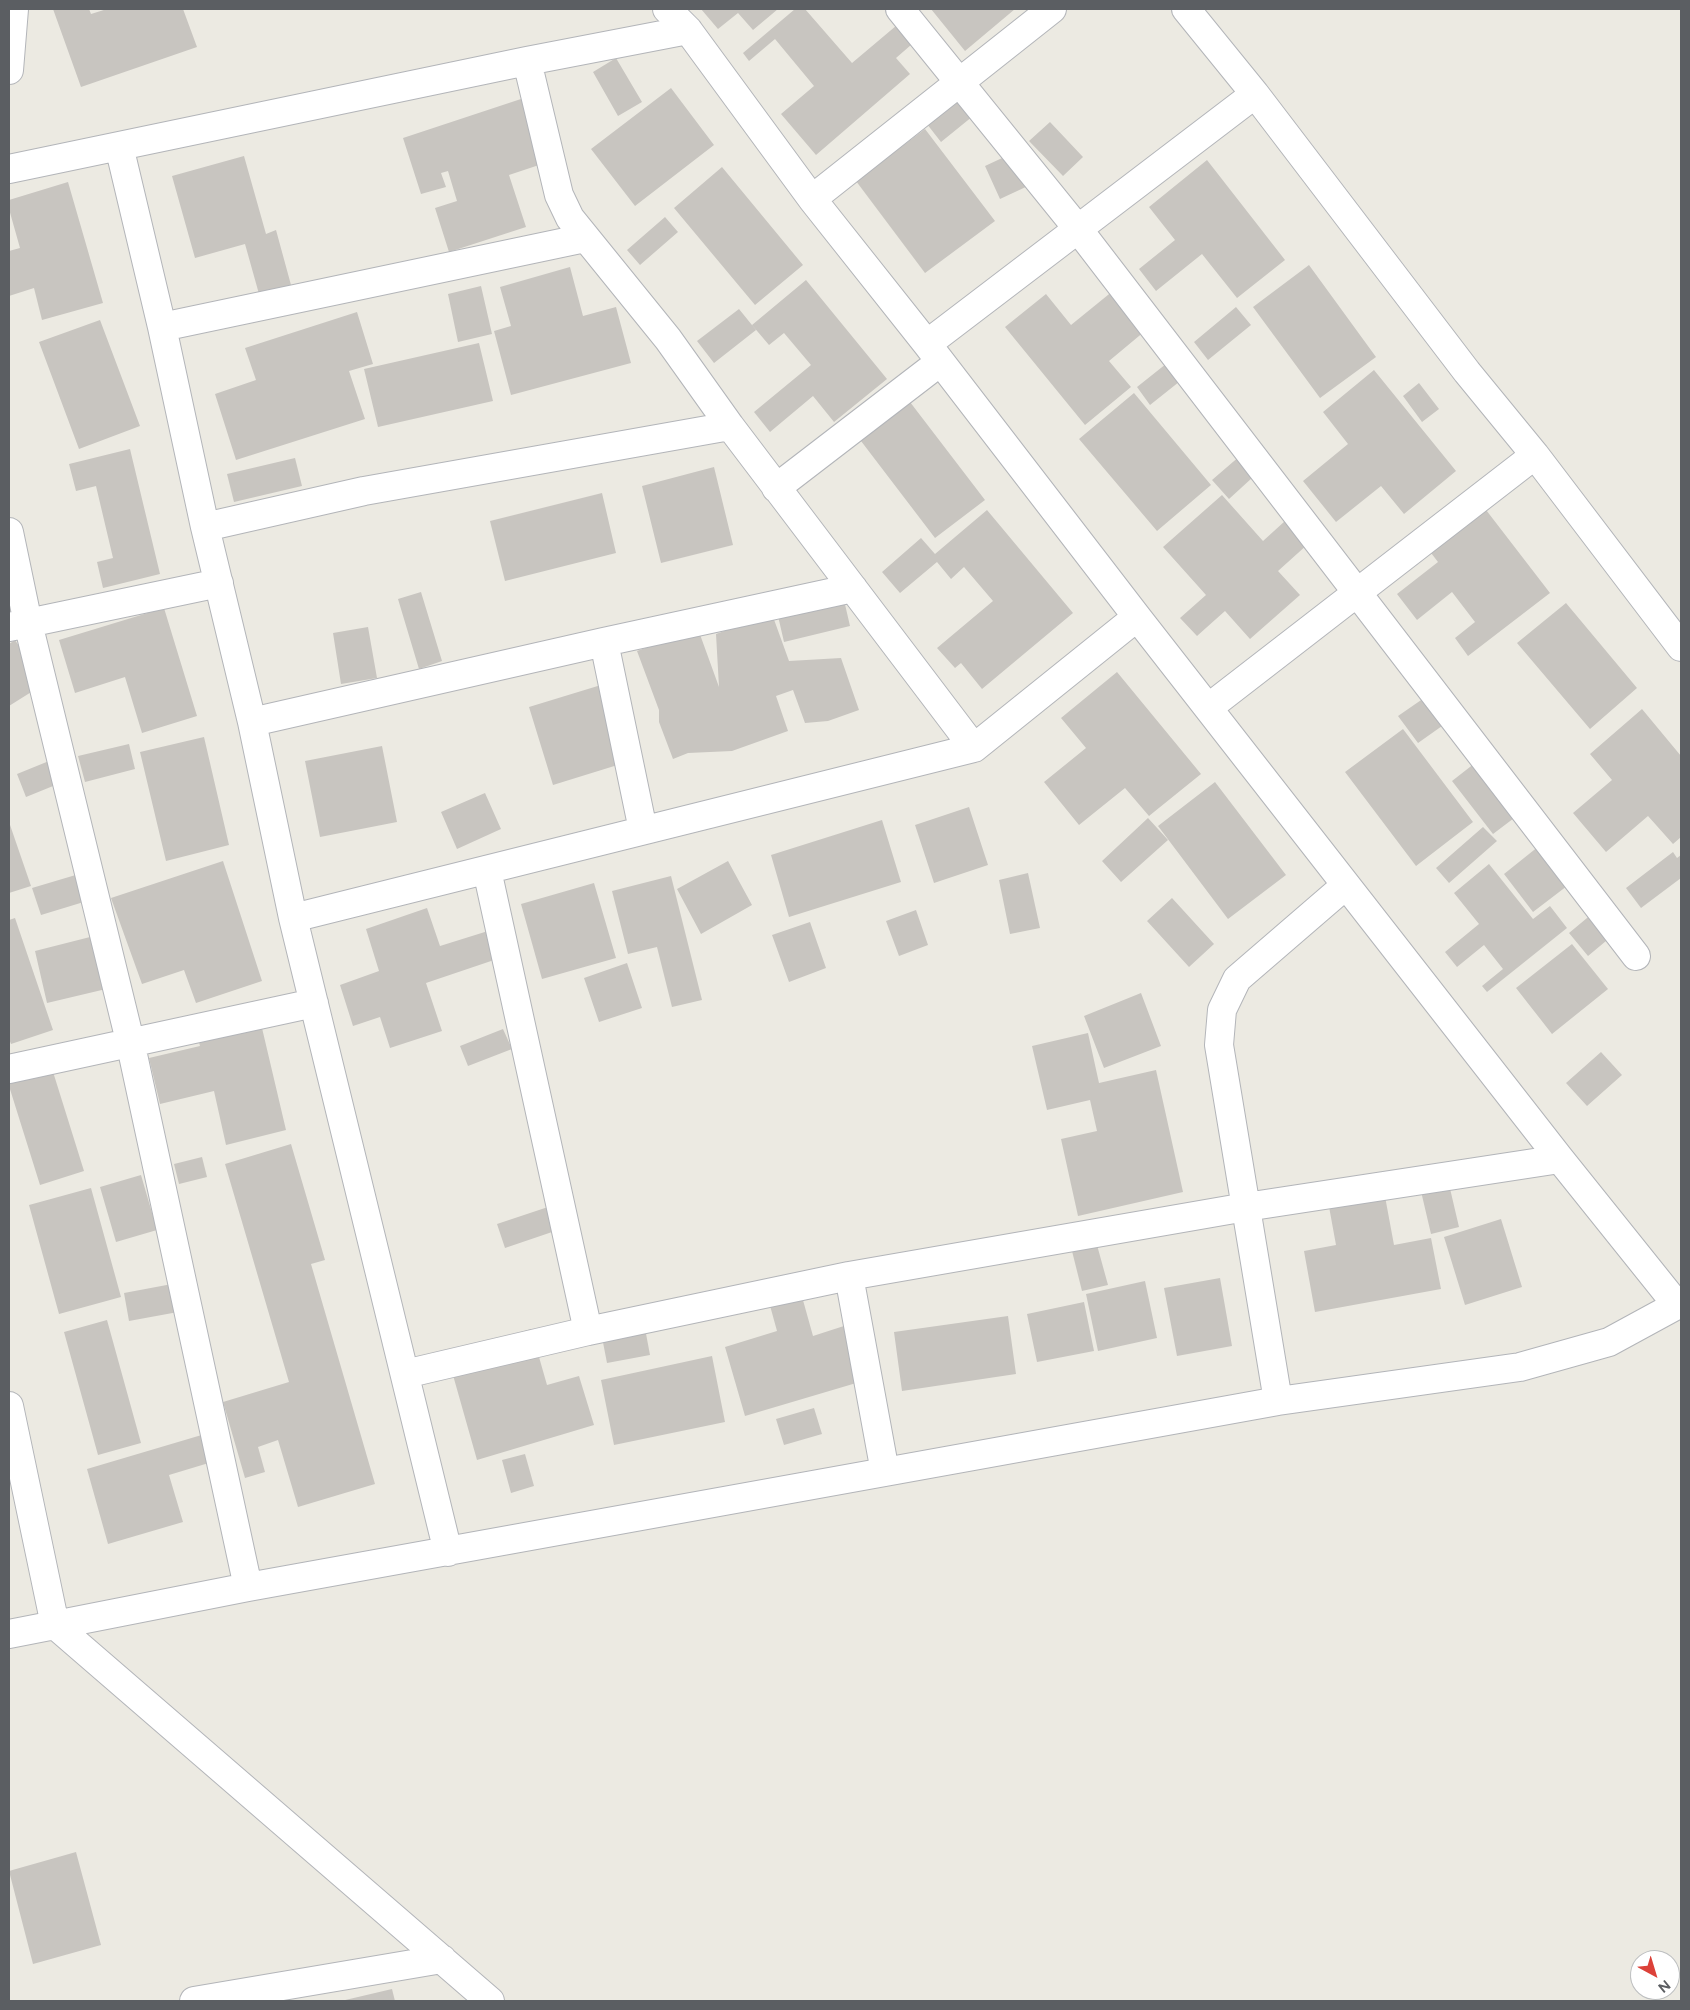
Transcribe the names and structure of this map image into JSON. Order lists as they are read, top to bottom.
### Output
{
  "north": "bottom right"
}
